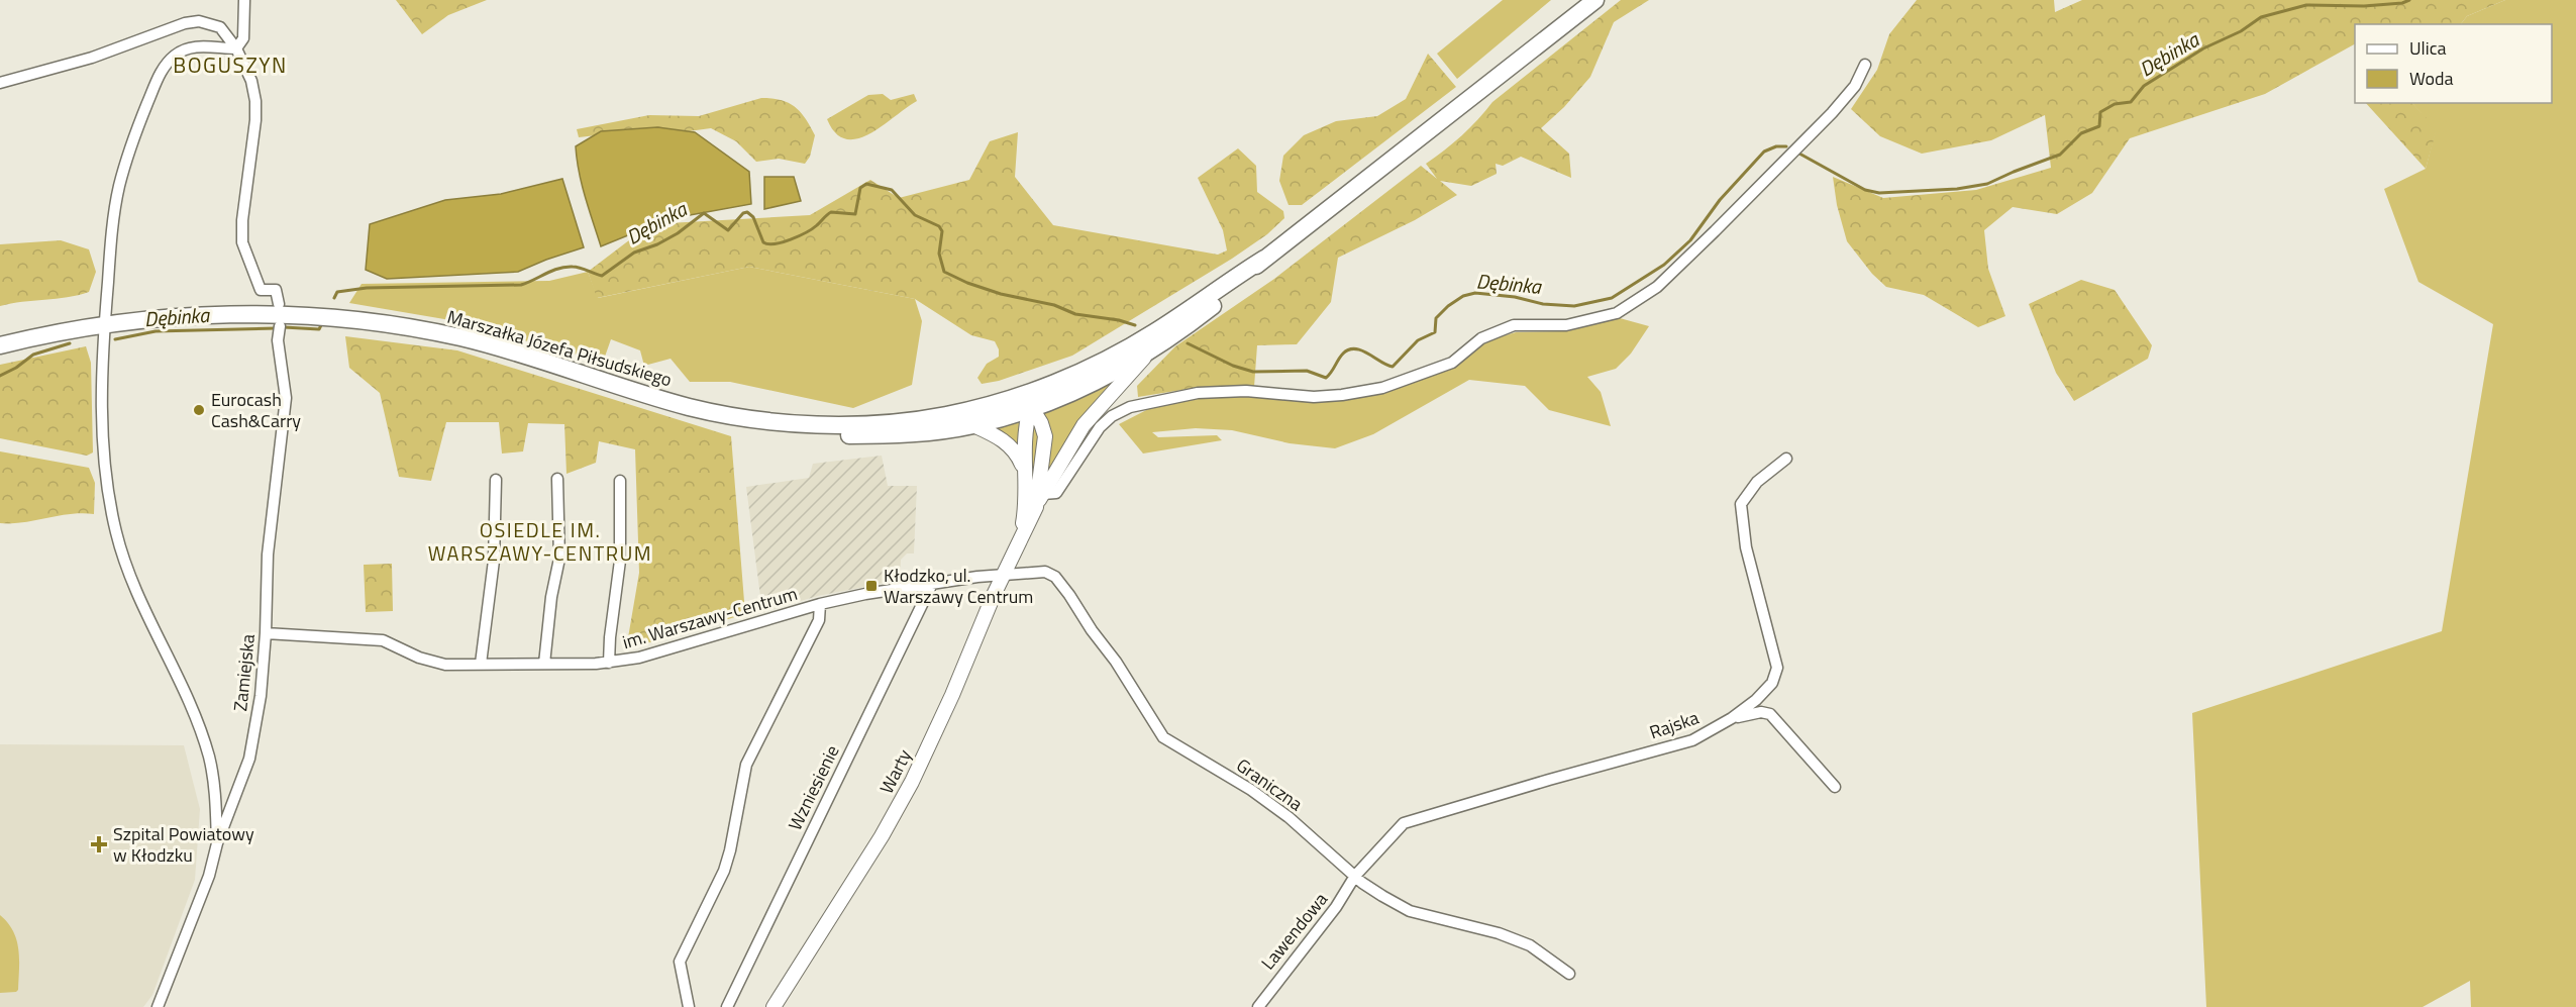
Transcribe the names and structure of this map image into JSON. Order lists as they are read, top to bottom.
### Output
{
  "streets": {
    "highway": ["Marszałka Józefa Piłsudskiego"],
    "main road": ["Warty"],
    "street": [
      "im. Warszawy-Centrum",
      "Zamiejska",
      "Rajska",
      "Graniczna",
      "Wzniesienie",
      "Lawendowa"
    ]
  },
  "crossings": [
    ["im. Warszawy-Centrum", "Zamiejska"],
    ["im. Warszawy-Centrum", "Warty"],
    ["im. Warszawy-Centrum", "Graniczna"],
    ["im. Warszawy-Centrum", "Wzniesienie"],
    ["Rajska", "Graniczna"],
    ["Rajska", "Lawendowa"],
    ["Warty", "Graniczna"],
    ["Graniczna", "Lawendowa"]
  ],
  "districts": ["BOGUSZYN", "OSIEDLE IM. WARSZAWY-CENTRUM"],
  "water": ["Dębinka"],
  "places": {
    "other": ["Eurocash Cash&Carry"],
    "transit": ["Kłodzko, ul. Warszawy Centrum"],
    "health": ["Szpital Powiatowy w Kłodzku"]
  },
  "legend": ["Ulica", "Woda"]
}
